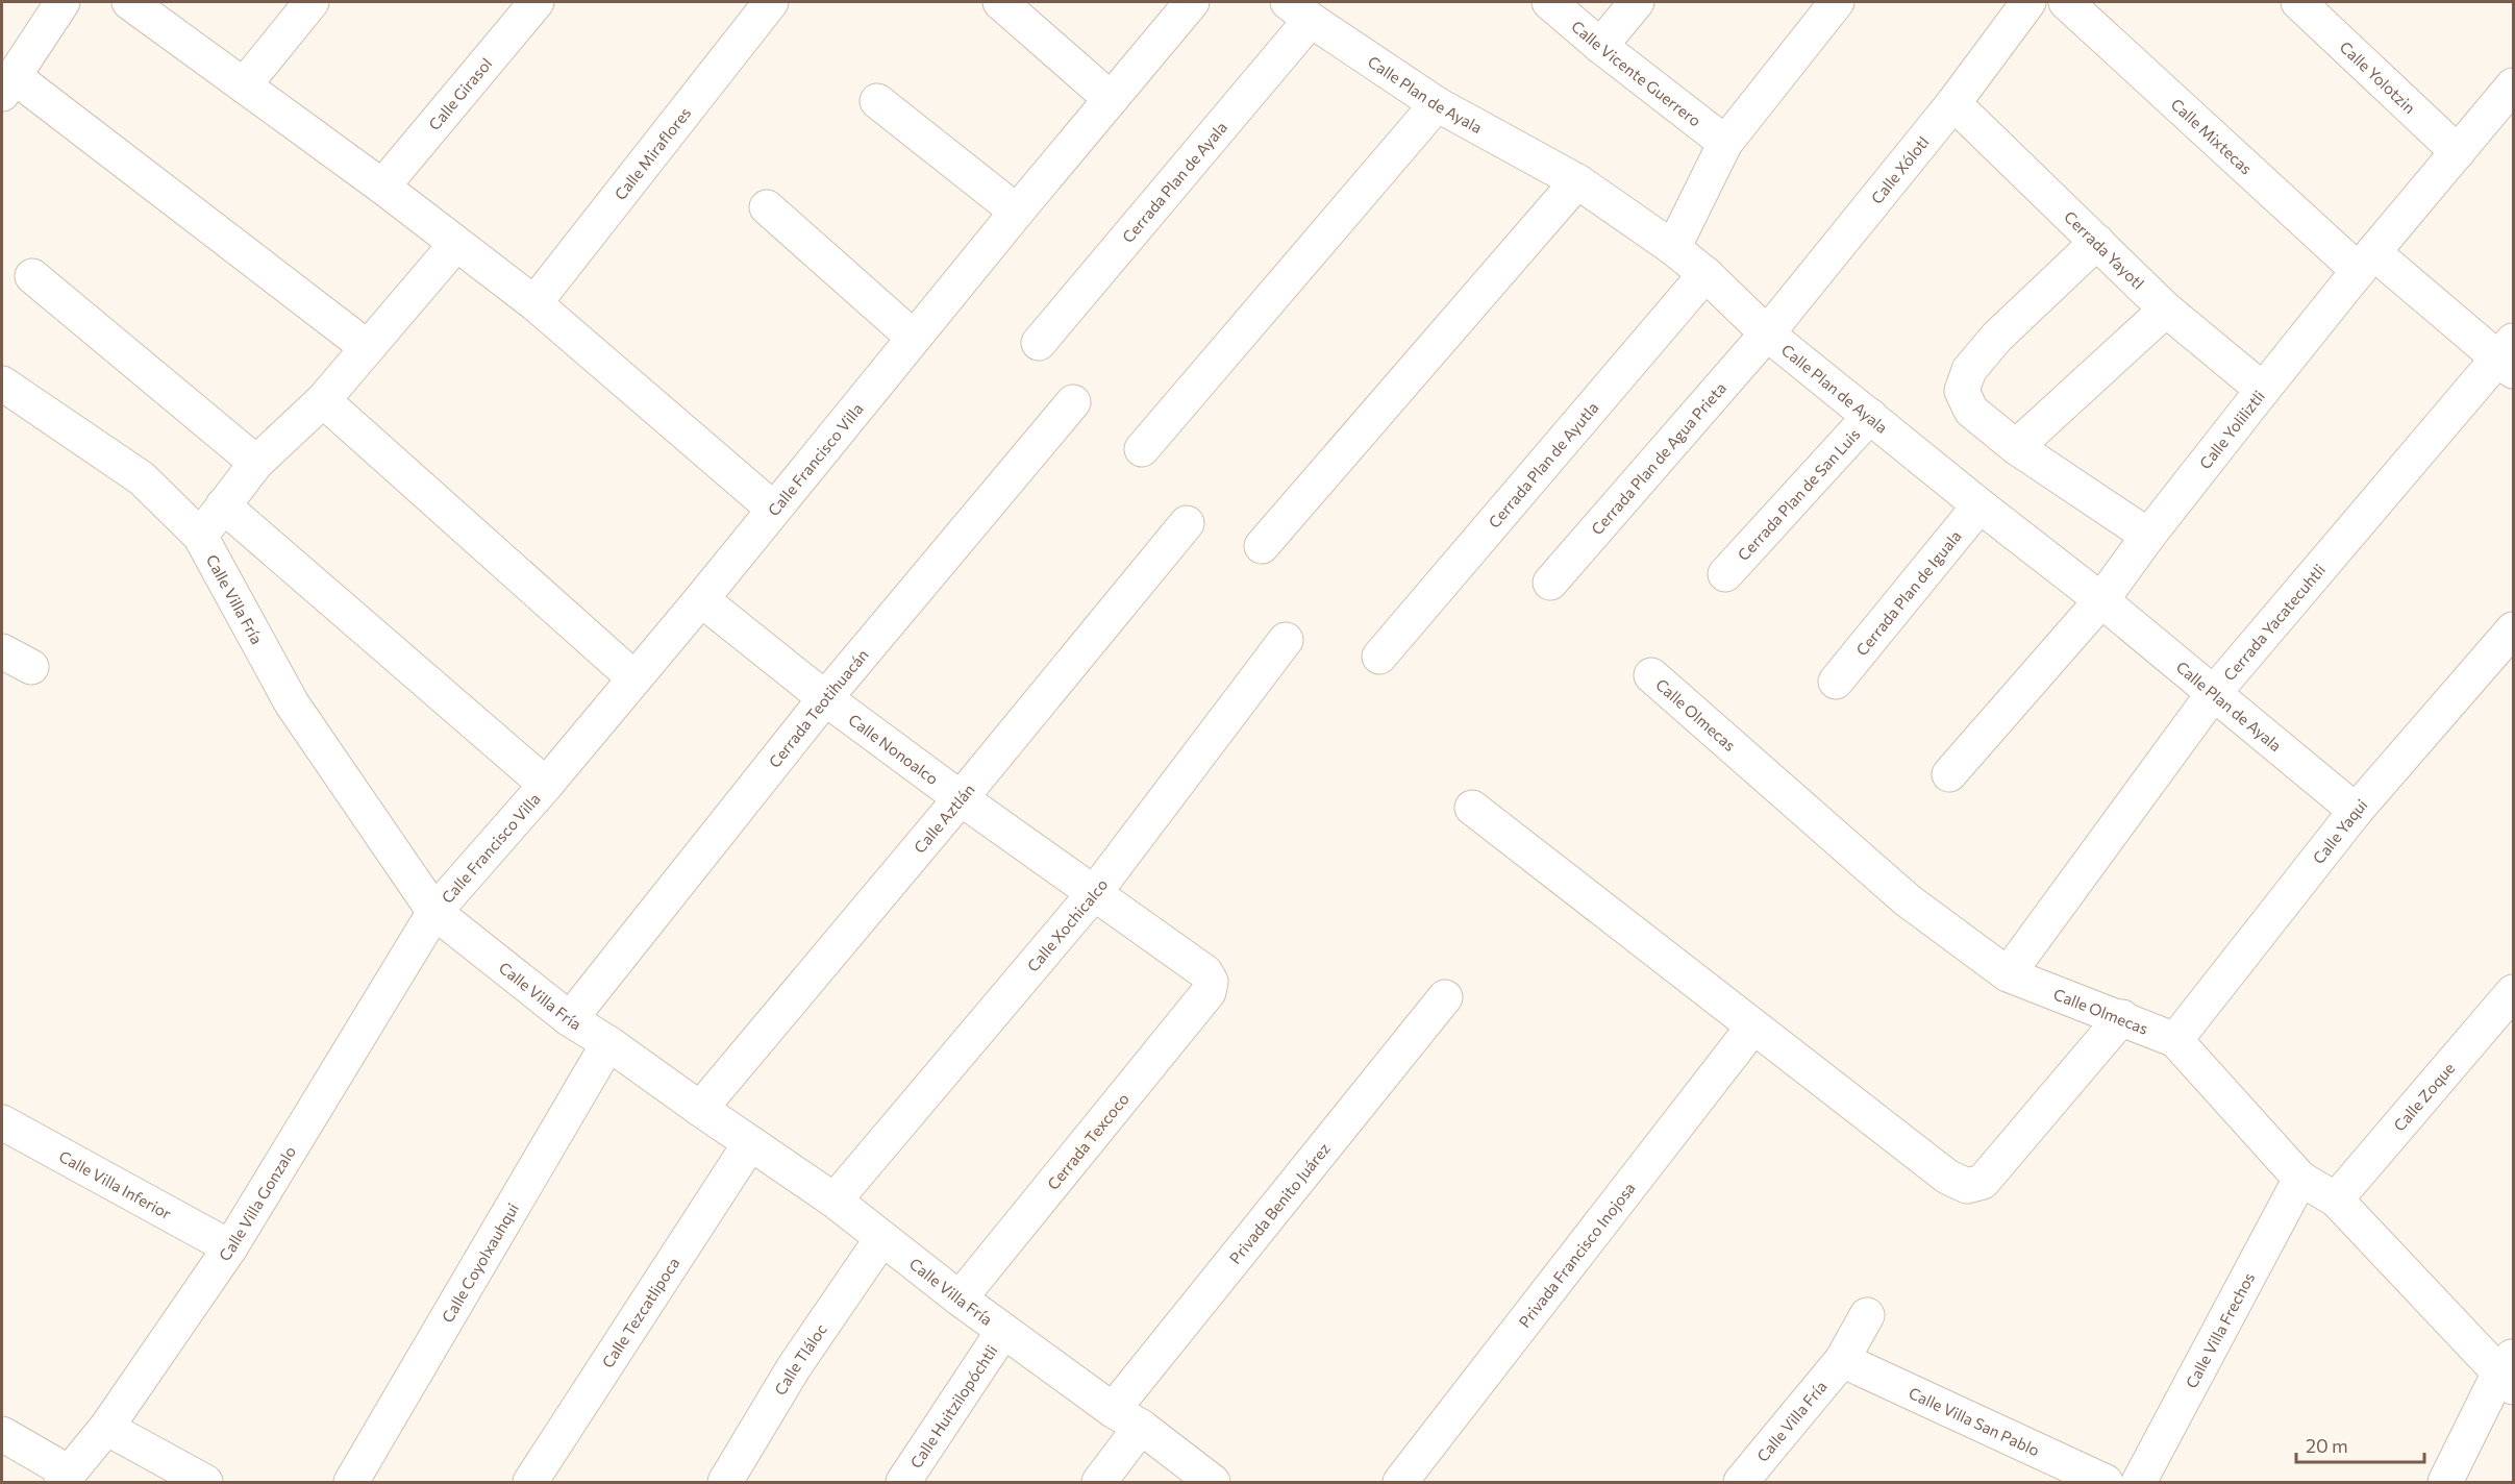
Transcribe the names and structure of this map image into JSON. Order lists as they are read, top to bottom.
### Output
{
  "streets": {
    "street": [
      "Calle Vicente Guerrero",
      "Calle Yolotzin",
      "Calle Plan de Ayala",
      "Calle Girasol",
      "Calle Mixtecas",
      "Calle Miraflores",
      "Calle Xólotl",
      "Cerrada Plan de Ayala",
      "Cerrada Yayotl",
      "Calle Yoliliztli",
      "Calle Francisco Villa",
      "Cerrada Plan de Agua Prieta",
      "Cerrada Plan de Ayutla",
      "Cerrada Plan de San Luis",
      "Cerrada Plan de Iguala",
      "Calle Villa Fría",
      "Cerrada Yacatecuhtli",
      "Cerrada Teotihuacán",
      "Calle Olmecas",
      "Calle Nonoalco",
      "Calle Aztlán",
      "Calle Yaqui",
      "Calle Xochicalco",
      "Calle Zoque",
      "Cerrada Texcoco",
      "Calle Villa Inferior",
      "Calle Villa Gonzalo",
      "Privada Benito Juárez",
      "Privada Francisco Inojosa",
      "Calle Coyolxauhqui",
      "Calle Tezcatlipoca",
      "Calle Villa Frechos",
      "Calle Tláloc",
      "Calle Huitzilopóchtli",
      "Calle Villa San Pablo"
    ]
  },
  "crossings": [
    ["Calle Yolotzin", "Calle Yoliliztli"],
    ["Calle Plan de Ayala", "Calle Xólotl"],
    ["Calle Plan de Ayala", "Cerrada Plan de Ayala"],
    ["Calle Plan de Ayala", "Calle Yoliliztli"],
    ["Calle Plan de Ayala", "Cerrada Plan de Agua Prieta"],
    ["Calle Plan de Ayala", "Cerrada Plan de Ayutla"],
    ["Calle Plan de Ayala", "Cerrada Plan de San Luis"],
    ["Calle Plan de Ayala", "Cerrada Plan de Iguala"],
    ["Calle Plan de Ayala", "Cerrada Yacatecuhtli"],
    ["Calle Plan de Ayala", "Calle Yaqui"],
    ["Calle Mixtecas", "Calle Yoliliztli"],
    ["Calle Mixtecas", "Cerrada Yacatecuhtli"],
    ["Calle Xólotl", "Cerrada Yayotl"],
    ["Calle Xólotl", "Cerrada Plan de Agua Prieta"],
    ["Cerrada Yayotl", "Calle Yoliliztli"],
    ["Calle Francisco Villa", "Calle Villa Fría"],
    ["Calle Francisco Villa", "Calle Nonoalco"],
    ["Calle Francisco Villa", "Calle Villa Gonzalo"],
    ["Calle Villa Fría", "Cerrada Teotihuacán"],
    ["Calle Villa Fría", "Calle Aztlán"],
    ["Calle Villa Fría", "Calle Xochicalco"],
    ["Calle Villa Fría", "Cerrada Texcoco"],
    ["Calle Villa Fría", "Calle Villa Gonzalo"],
    ["Calle Villa Fría", "Privada Benito Juárez"],
    ["Calle Villa Fría", "Calle Coyolxauhqui"],
    ["Calle Villa Fría", "Calle Tezcatlipoca"],
    ["Calle Villa Fría", "Calle Tláloc"],
    ["Calle Villa Fría", "Calle Huitzilopóchtli"],
    ["Calle Villa Fría", "Calle Villa San Pablo"],
    ["Cerrada Yacatecuhtli", "Calle Olmecas"],
    ["Cerrada Teotihuacán", "Calle Nonoalco"],
    ["Calle Olmecas", "Calle Yaqui"],
    ["Calle Olmecas", "Calle Zoque"],
    ["Calle Olmecas", "Calle Villa Frechos"],
    ["Calle Nonoalco", "Calle Aztlán"],
    ["Calle Nonoalco", "Calle Xochicalco"],
    ["Calle Nonoalco", "Cerrada Texcoco"],
    ["Calle Villa Inferior", "Calle Villa Gonzalo"]
  ],
  "scale_bar": "20 m"
}
